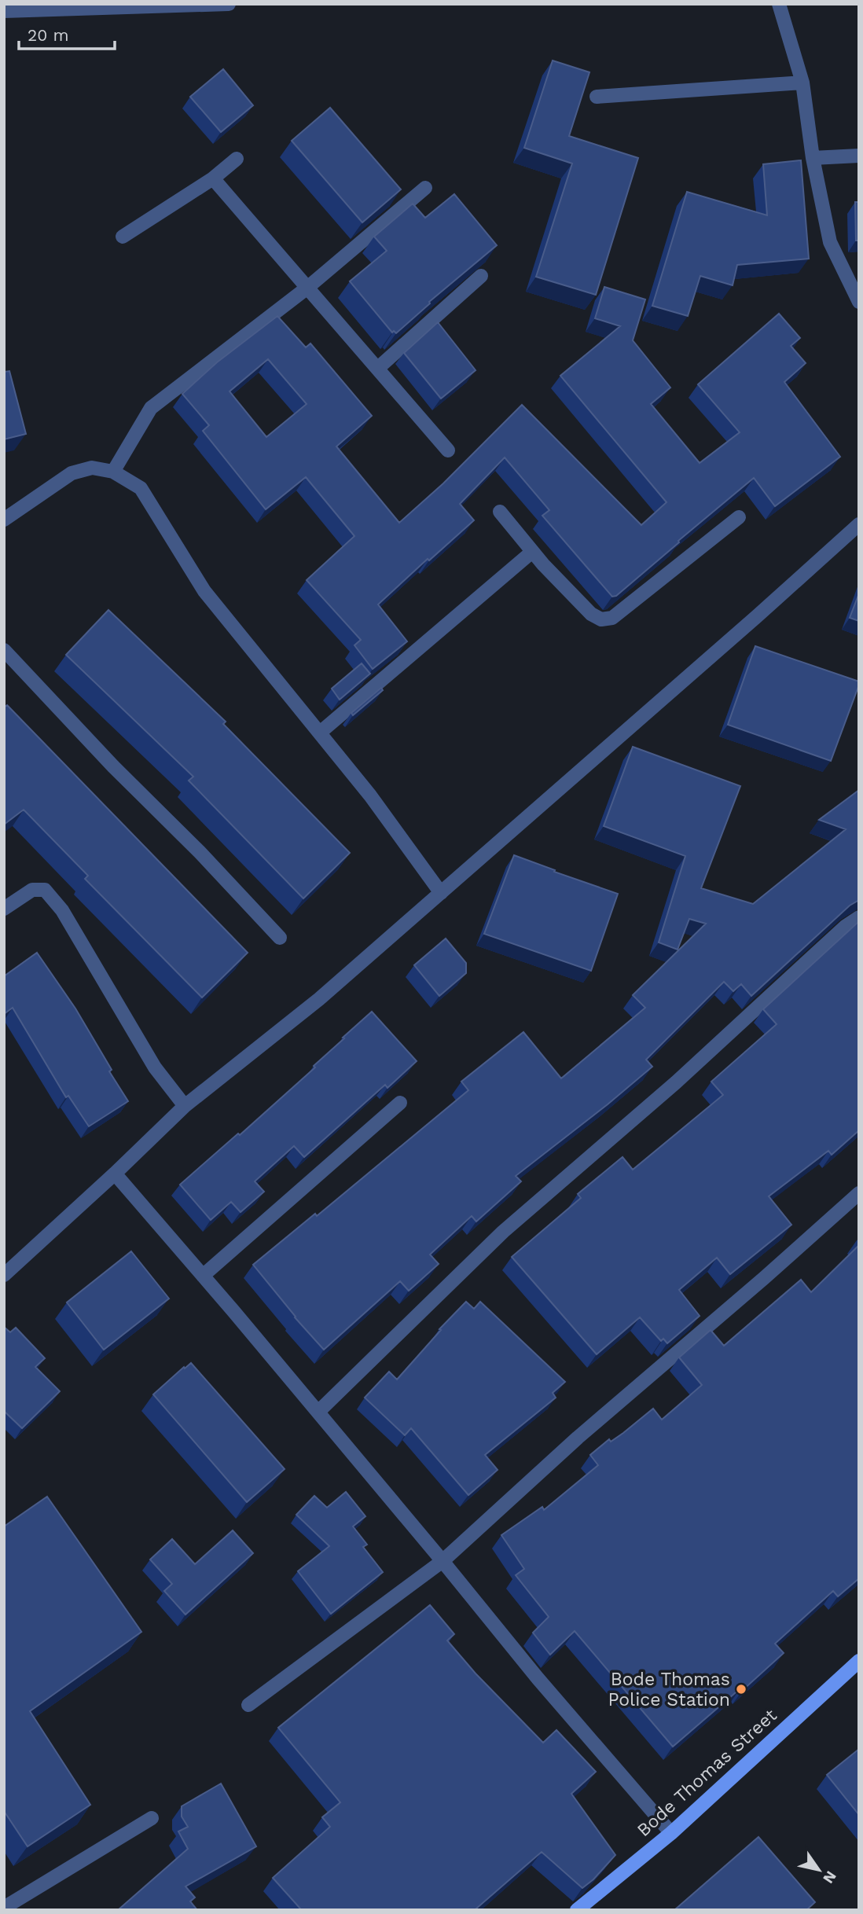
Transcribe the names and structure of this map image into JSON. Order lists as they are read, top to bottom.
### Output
{
  "streets": {
    "main road": ["Bode Thomas Street"]
  },
  "places": ["Bode Thomas Police Station"],
  "scale_bar": "20 m",
  "north": "bottom right"
}
